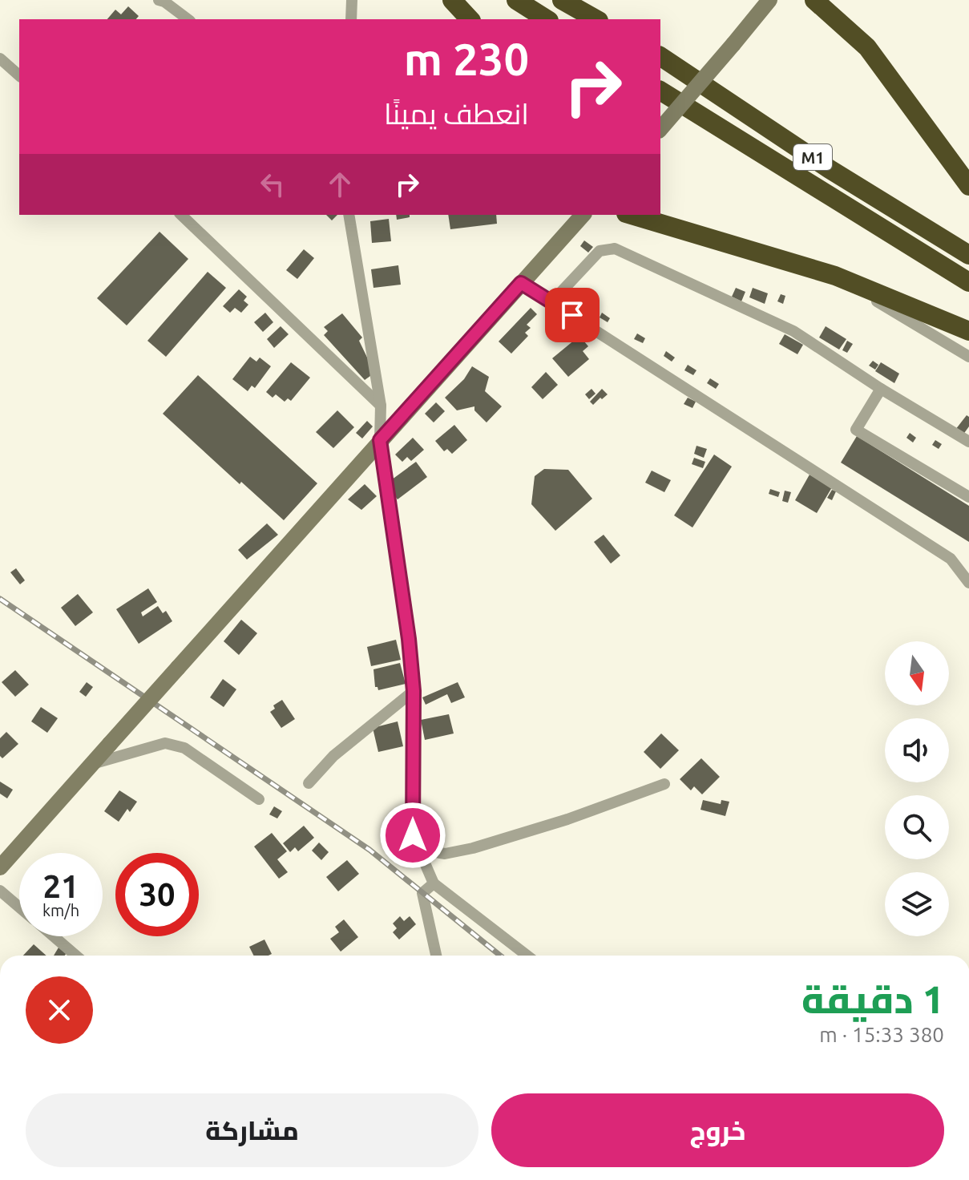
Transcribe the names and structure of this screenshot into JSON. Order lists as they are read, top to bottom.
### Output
{
  "streets": {
    "highway": ["M1"]
  },
  "north": "bottom",
  "page": {
    "turn": ["230 m", "انعطف يمينًا"],
    "speed": "21 km/h",
    "limit": "30",
    "heading": ["1 دقيقة", "380 m · 15:33"],
    "buttons": ["خروج", "مشاركة"]
  }
}
